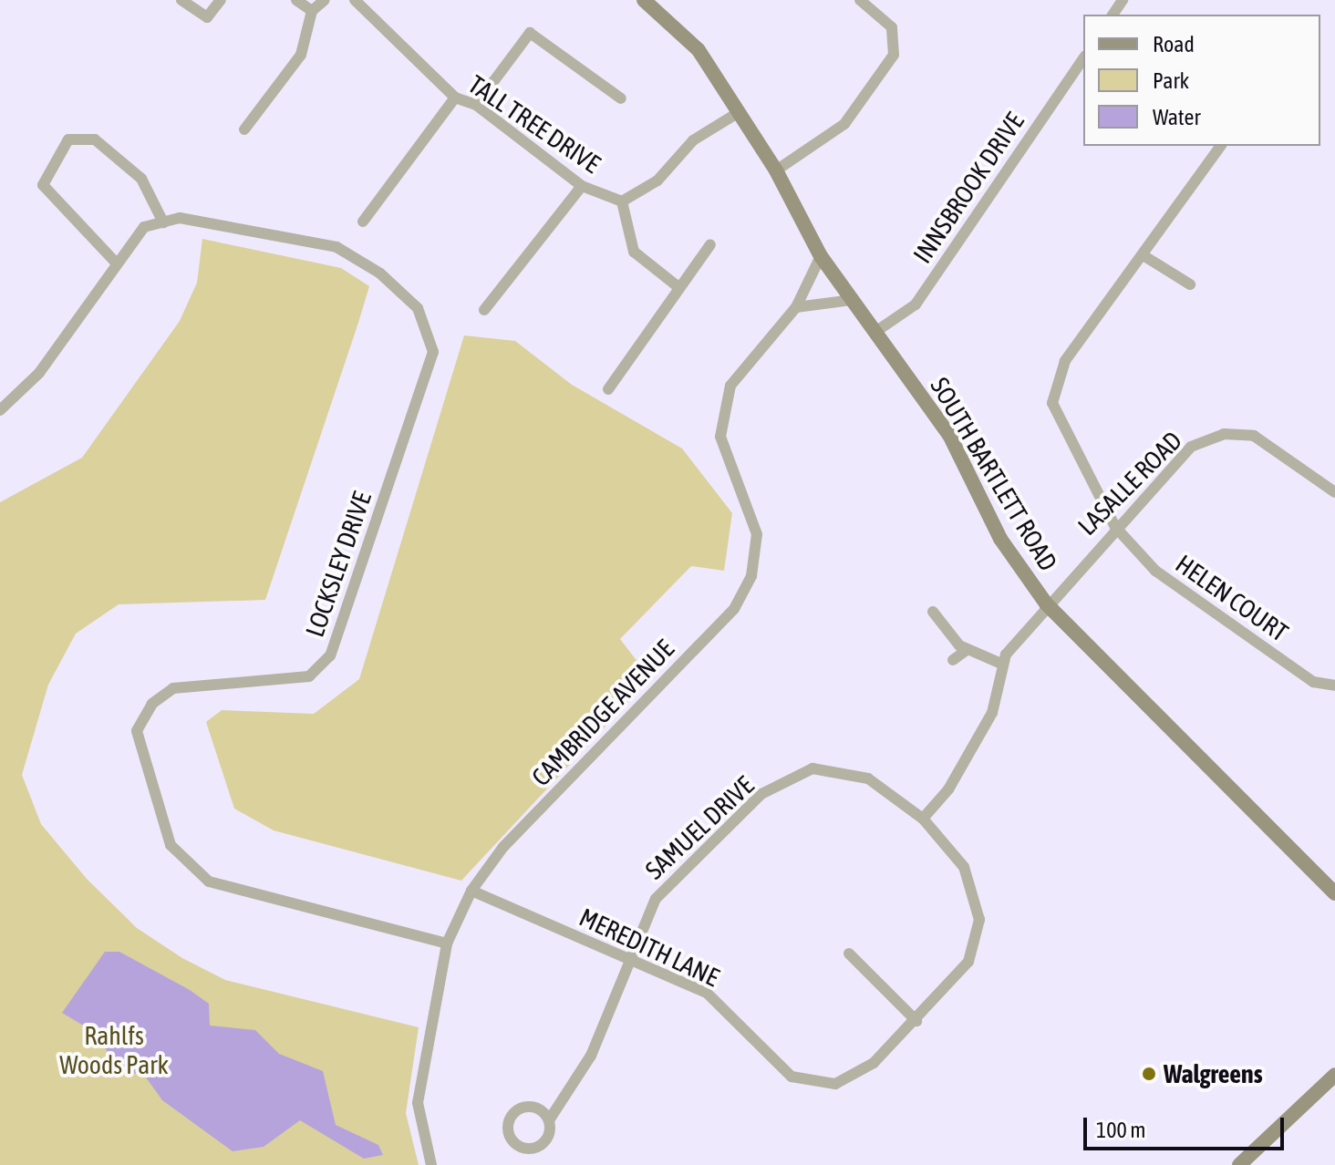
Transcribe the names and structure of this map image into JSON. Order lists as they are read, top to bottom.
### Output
{
  "streets": {
    "main road": ["SOUTH BARTLETT ROAD"],
    "street": [
      "TALL TREE DRIVE",
      "INNSBROOK DRIVE",
      "LASALLE ROAD",
      "LOCKSLEY DRIVE",
      "HELEN COURT",
      "CAMBRIDGE AVENUE",
      "SAMUEL DRIVE",
      "MEREDITH LANE"
    ]
  },
  "crossings": [
    ["INNSBROOK DRIVE", "SOUTH BARTLETT ROAD"],
    ["SOUTH BARTLETT ROAD", "LASALLE ROAD"],
    ["SOUTH BARTLETT ROAD", "CAMBRIDGE AVENUE"],
    ["LASALLE ROAD", "HELEN COURT"],
    ["LOCKSLEY DRIVE", "CAMBRIDGE AVENUE"],
    ["CAMBRIDGE AVENUE", "MEREDITH LANE"],
    ["SAMUEL DRIVE", "MEREDITH LANE"]
  ],
  "parks": ["Rahlfs Woods Park"],
  "places": ["Walgreens"],
  "legend": ["Road", "Park", "Water"],
  "scale_bar": "100 m"
}
